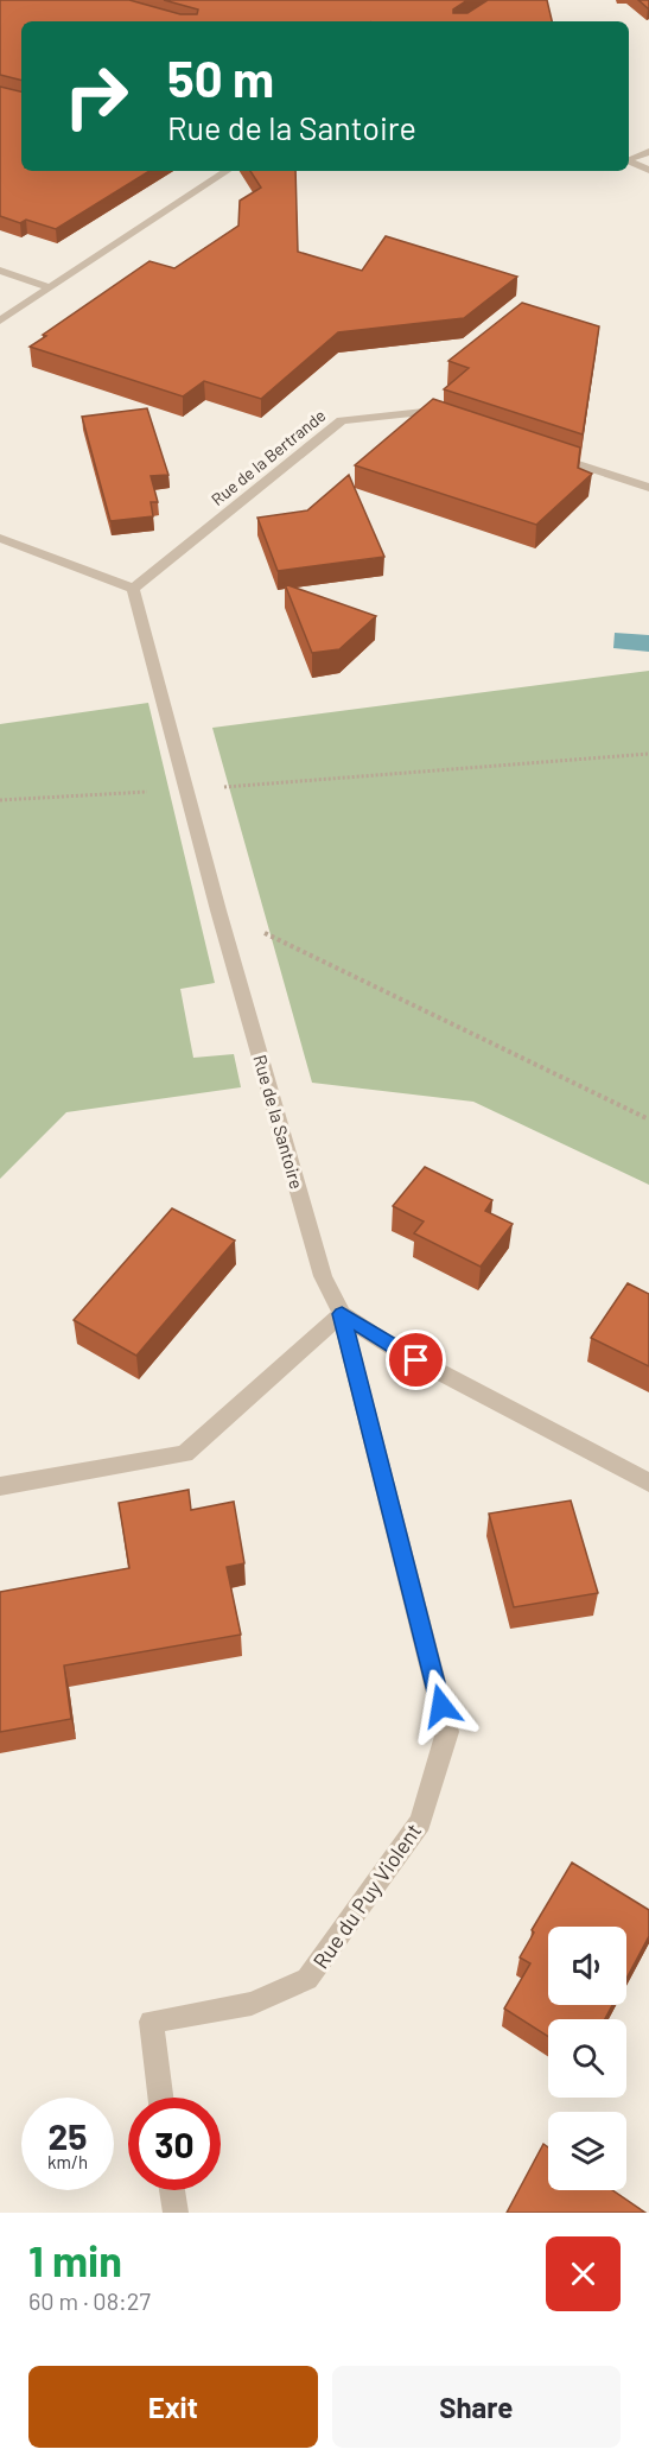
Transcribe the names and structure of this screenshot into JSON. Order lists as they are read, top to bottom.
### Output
{
  "streets": {
    "street": ["Rue de la Bertrande", "Rue de la Santoire", "Rue du Puy Violent"]
  },
  "crossings": [
    ["Rue de la Bertrande", "Rue de la Santoire"],
    ["Rue de la Santoire", "Rue du Puy Violent"]
  ],
  "page": {
    "turn": ["50 m", "Rue de la Santoire"],
    "speed": "25 km/h",
    "limit": "30",
    "heading": ["1 min", "60 m · 08:27"],
    "buttons": ["Exit", "Share"]
  }
}
